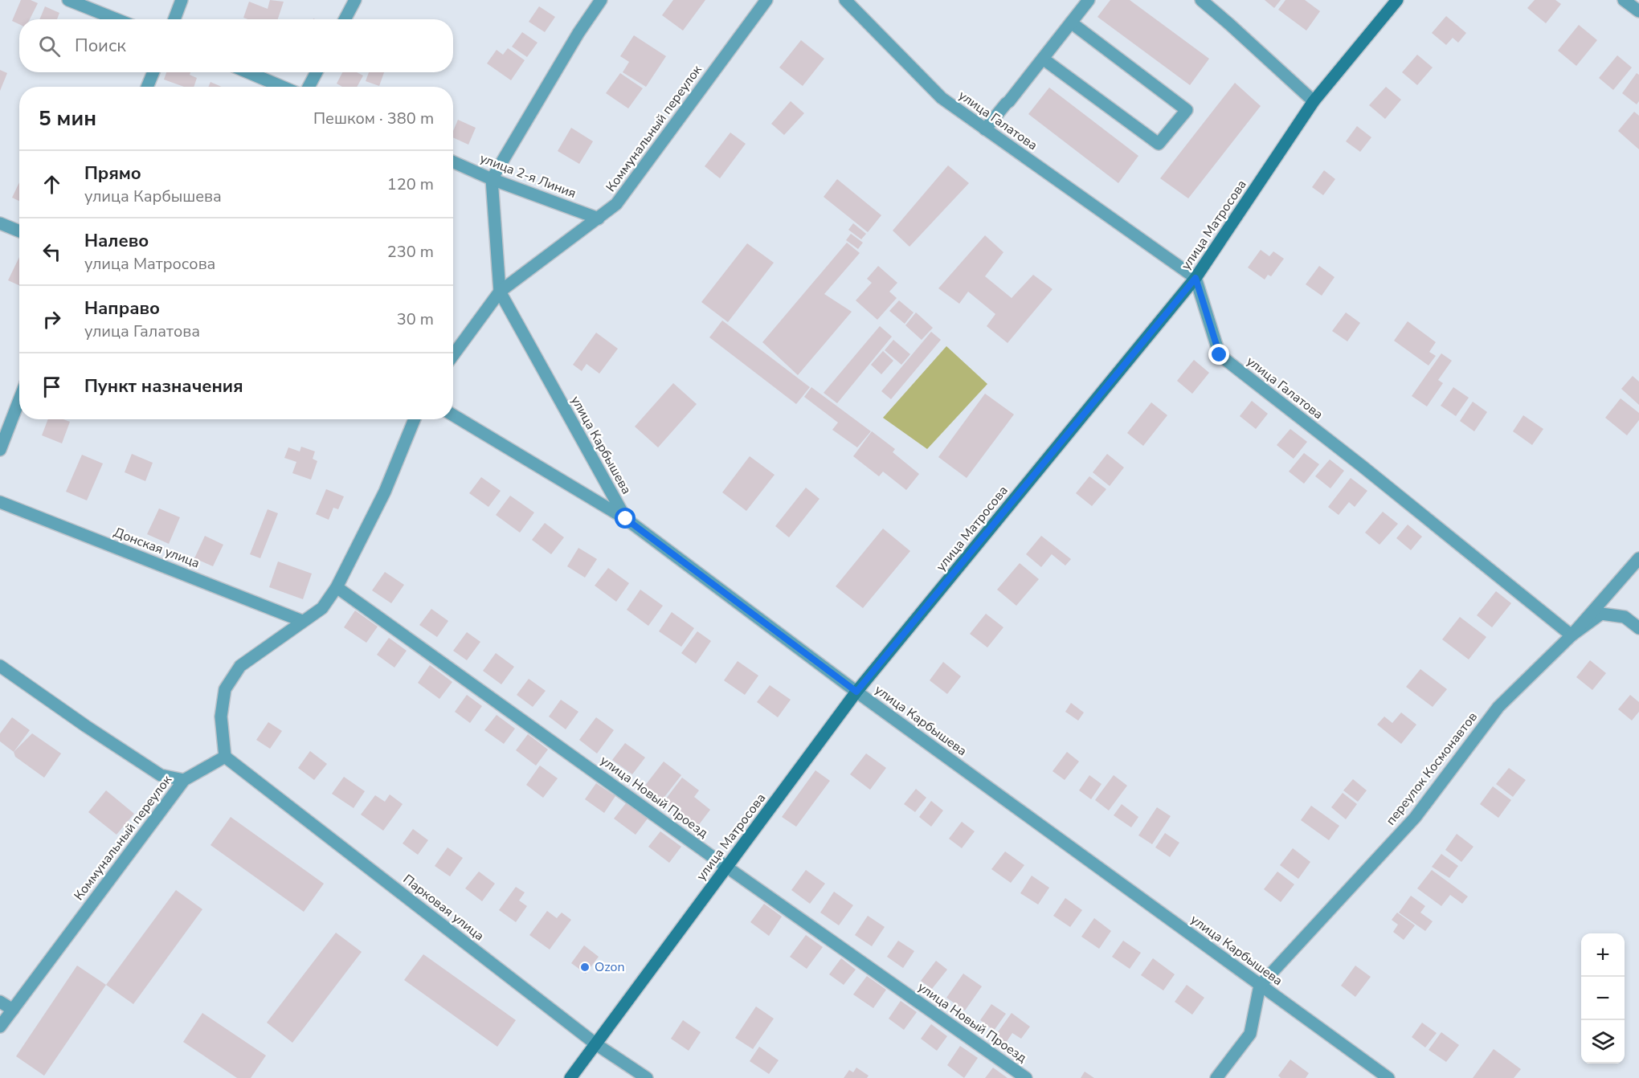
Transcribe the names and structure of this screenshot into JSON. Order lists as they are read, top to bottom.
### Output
{
  "streets": {
    "street": [
      "улица Галатова",
      "Коммунальный переулок",
      "улица 2-я Линия",
      "улица Матросова",
      "улица Карбышева",
      "Донская улица",
      "переулок Космонавтов",
      "улица Новый Проезд",
      "Парковая улица"
    ]
  },
  "crossings": [
    ["улица Галатова", "улица Матросова"],
    ["улица Галатова", "переулок Космонавтов"],
    ["Коммунальный переулок", "улица 2-я Линия"],
    ["Коммунальный переулок", "улица Карбышева"],
    ["Коммунальный переулок", "Парковая улица"],
    ["улица Матросова", "улица Карбышева"],
    ["улица Матросова", "улица Новый Проезд"],
    ["улица Матросова", "Парковая улица"],
    ["улица Карбышева", "переулок Космонавтов"]
  ],
  "places": ["Ozon"],
  "page": {
    "search": "Поиск",
    "heading": ["5 мин", "Пешком · 380 m"],
    "list": [
      ["Прямо", "улица Карбышева", "120 m"],
      ["Налево", "улица Матросова", "230 m"],
      ["Направо", "улица Галатова", "30 m"],
      "Пункт назначения"
    ],
    "map_buttons": ["+", "−"]
  }
}
